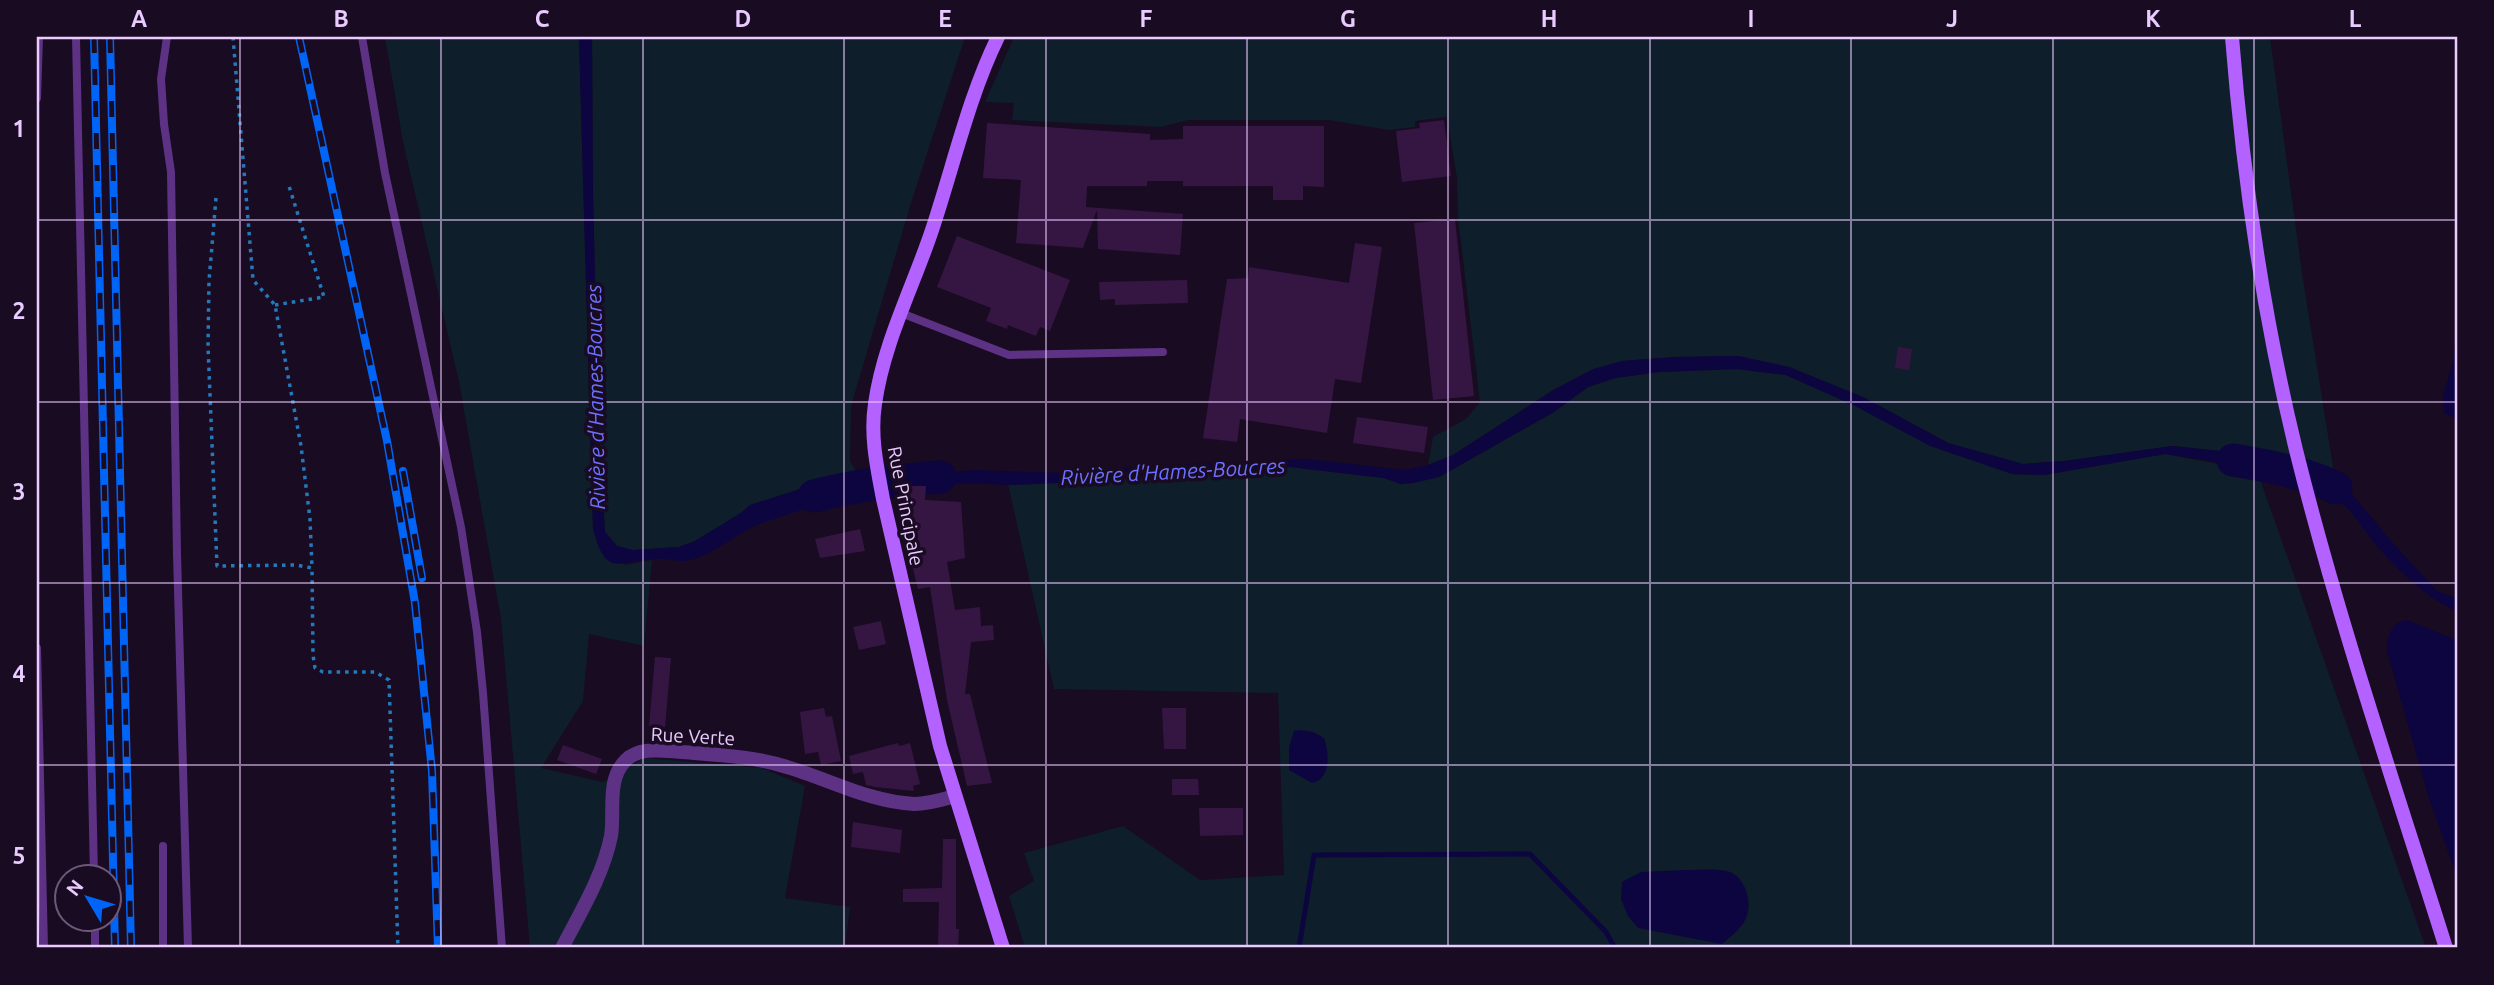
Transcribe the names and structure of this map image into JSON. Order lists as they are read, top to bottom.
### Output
{
  "streets": {
    "street": ["Rue Principale", "Rue Verte"]
  },
  "crossings": [
    ["Rue Principale", "Rue Verte"]
  ],
  "water": ["Rivière d'Hames-Boucres"],
  "north": "top left",
  "grid": {
    "columns": [
      "A",
      "B",
      "C",
      "D",
      "E",
      "F",
      "G",
      "H",
      "I",
      "J",
      "K",
      "L"
    ],
    "rows": [
      "1",
      "2",
      "3",
      "4",
      "5"
    ]
  }
}
